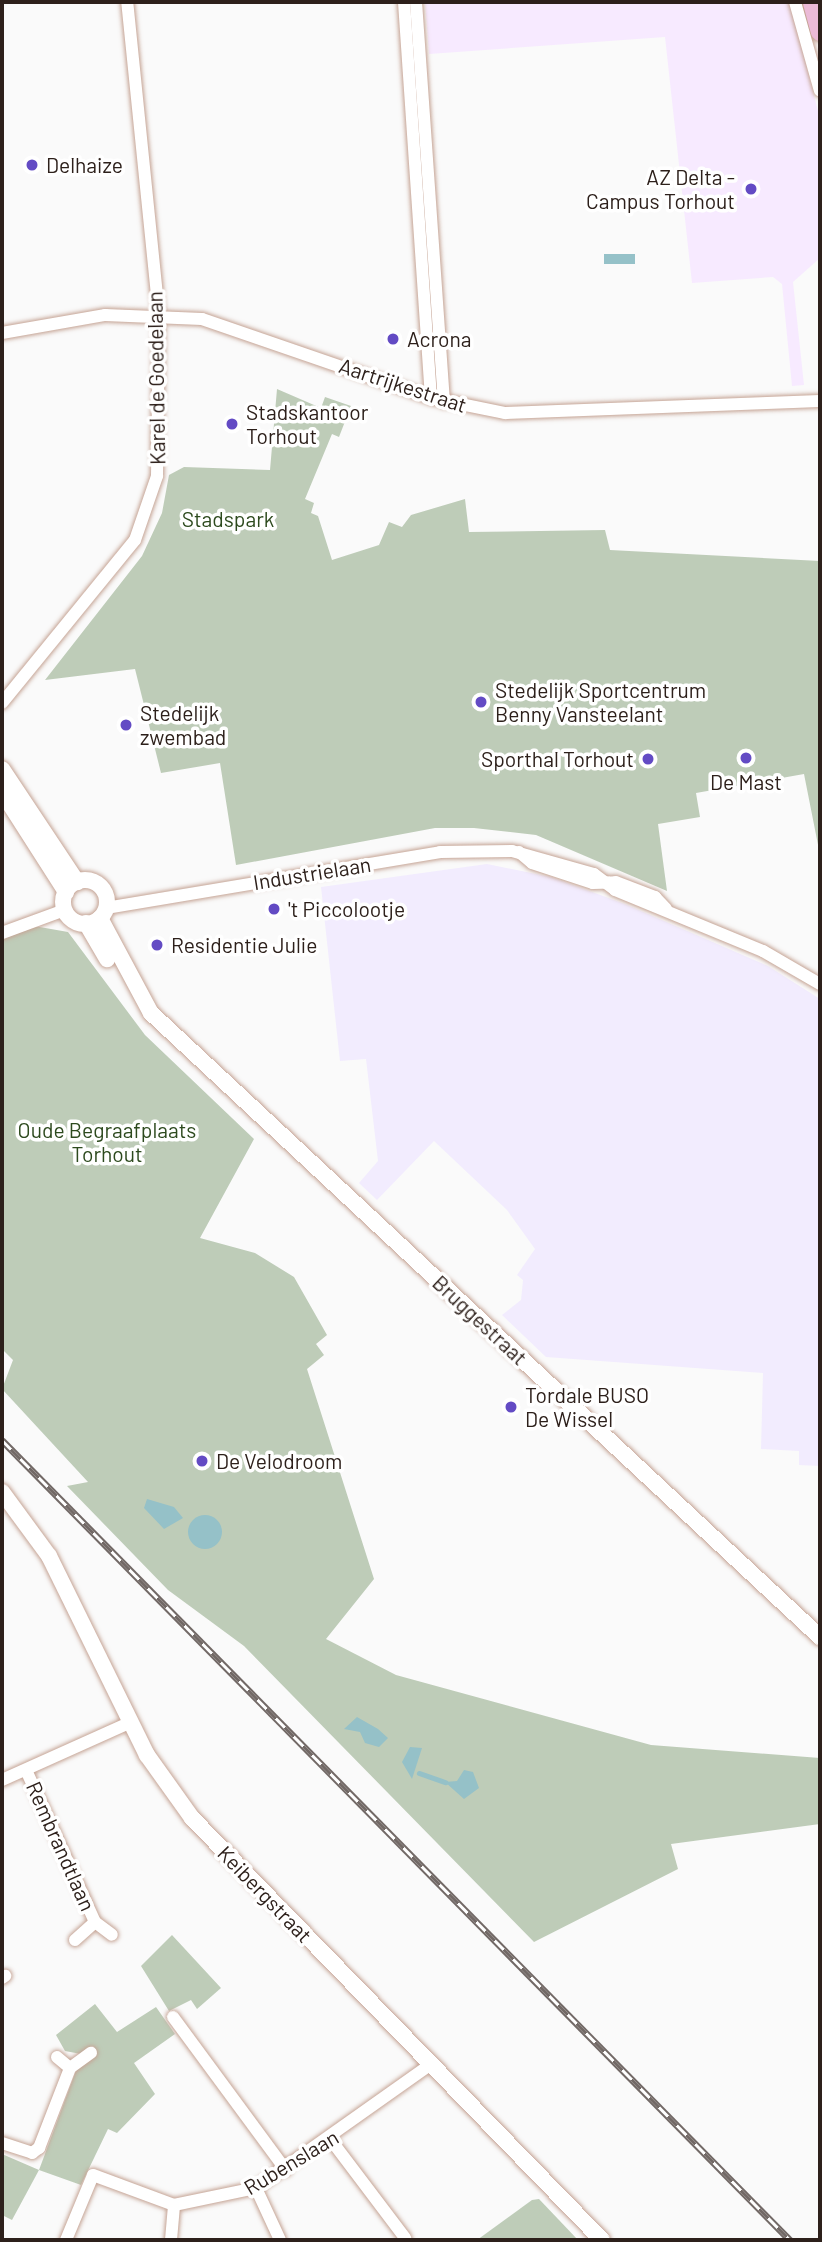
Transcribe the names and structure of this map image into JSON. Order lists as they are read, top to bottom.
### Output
{
  "streets": {
    "street": [
      "Karel de Goedelaan",
      "Aartrijkestraat",
      "Industrielaan",
      "Bruggestraat",
      "Rembrandtlaan",
      "Keibergstraat",
      "Rubenslaan"
    ]
  },
  "crossings": [
    ["Karel de Goedelaan", "Aartrijkestraat"],
    ["Industrielaan", "Bruggestraat"],
    ["Keibergstraat", "Rubenslaan"]
  ],
  "parks": ["Stadspark", "Oude Begraafplaats Torhout"],
  "places": [
    "Delhaize",
    "AZ Delta - Campus Torhout",
    "Acrona",
    "Stadskantoor Torhout",
    "Stedelijk Sportcentrum Benny Vansteelant",
    "Stedelijk zwembad",
    "De Mast",
    "Sporthal Torhout",
    "'t Piccolootje",
    "Residentie Julie",
    "Tordale BUSO De Wissel",
    "De Velodroom"
  ]
}
